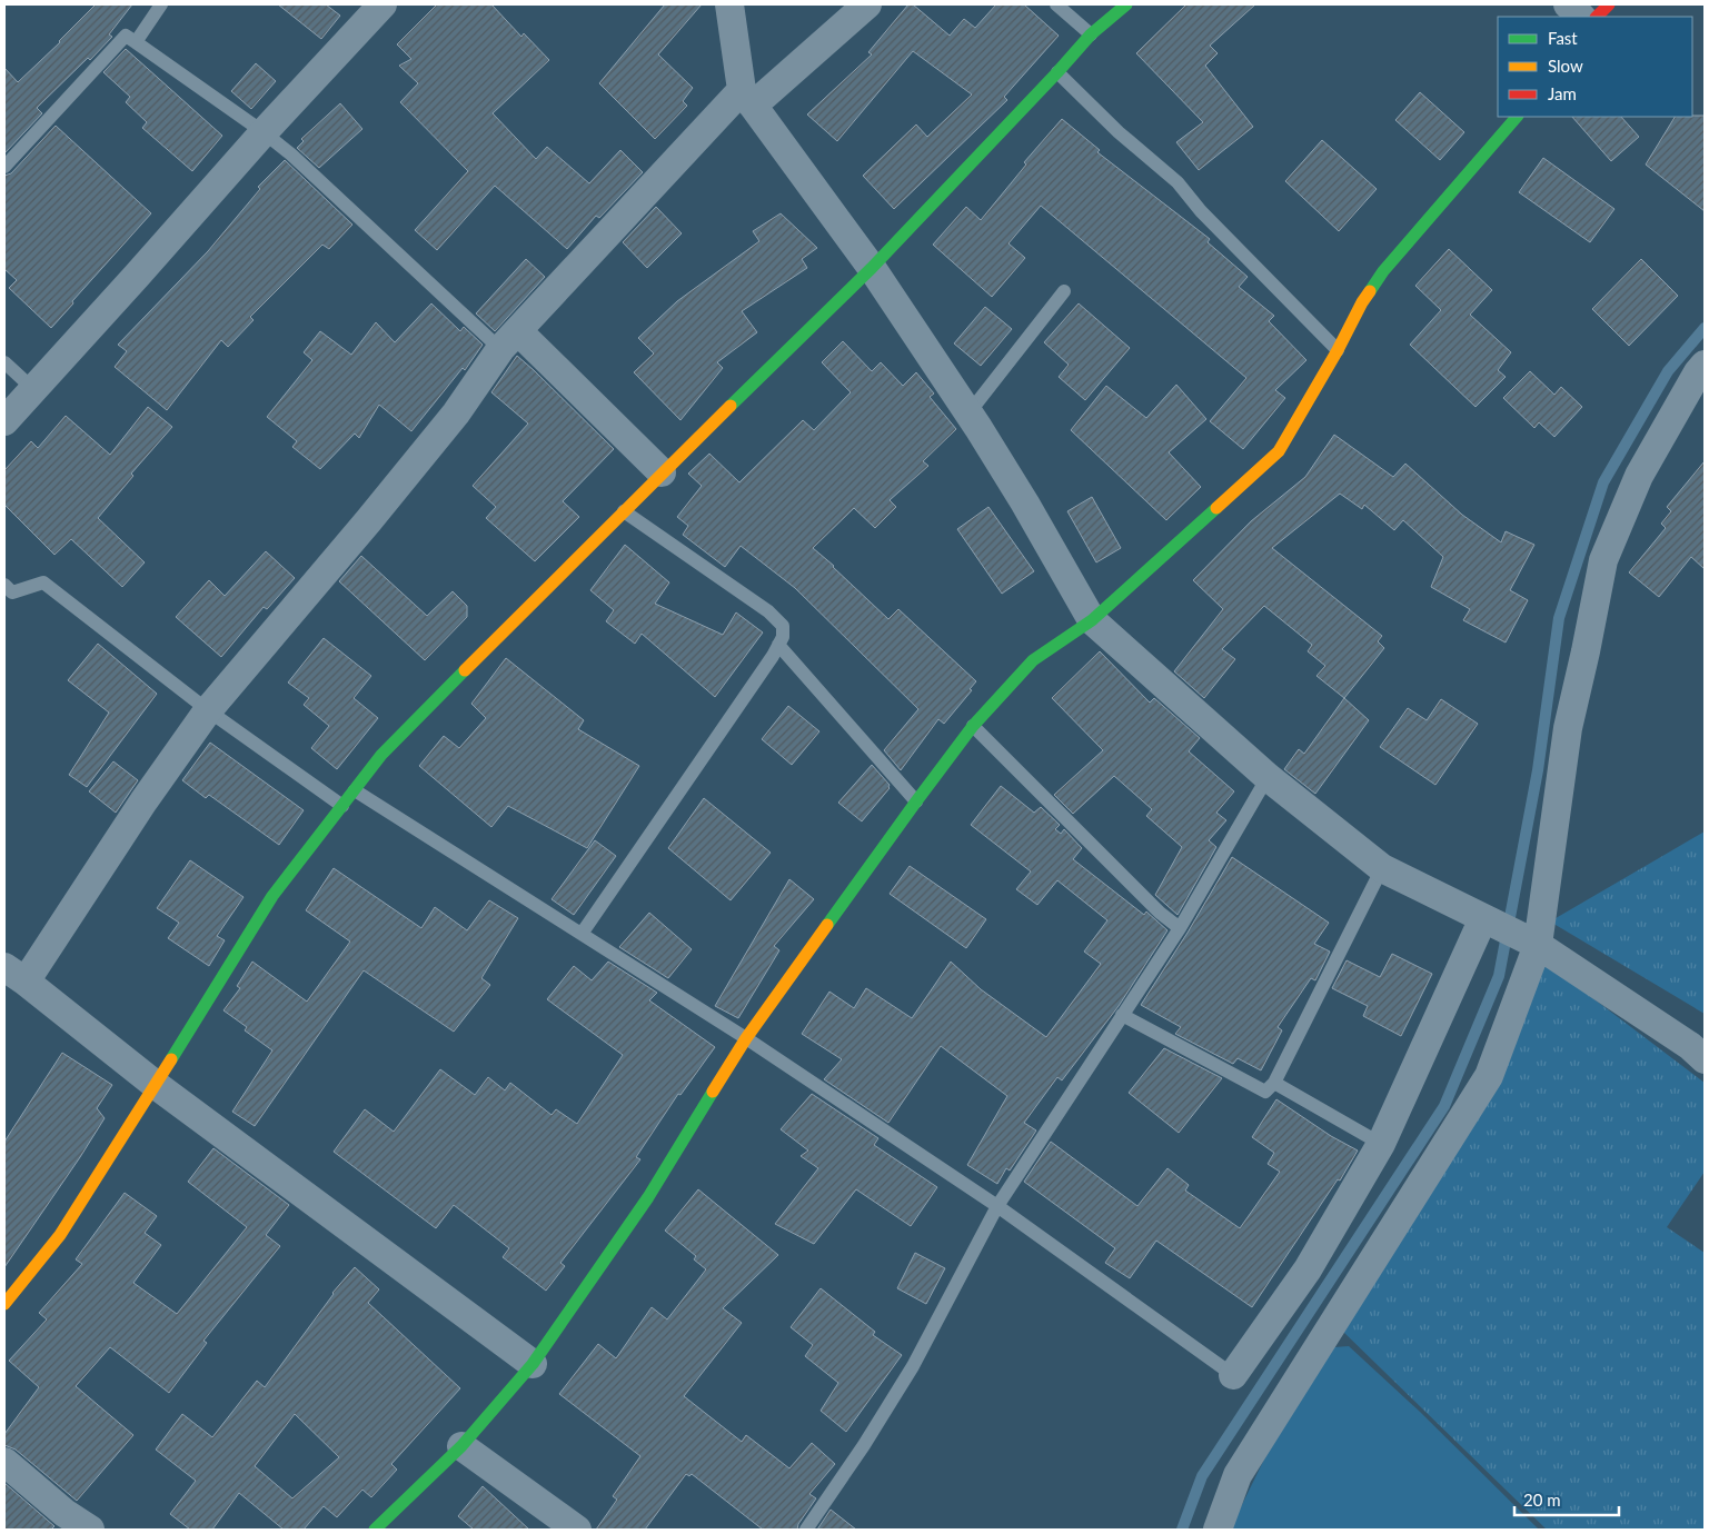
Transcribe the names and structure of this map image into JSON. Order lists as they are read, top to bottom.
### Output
{
  "legend": ["Fast", "Slow", "Jam"],
  "scale_bar": "20 m"
}
